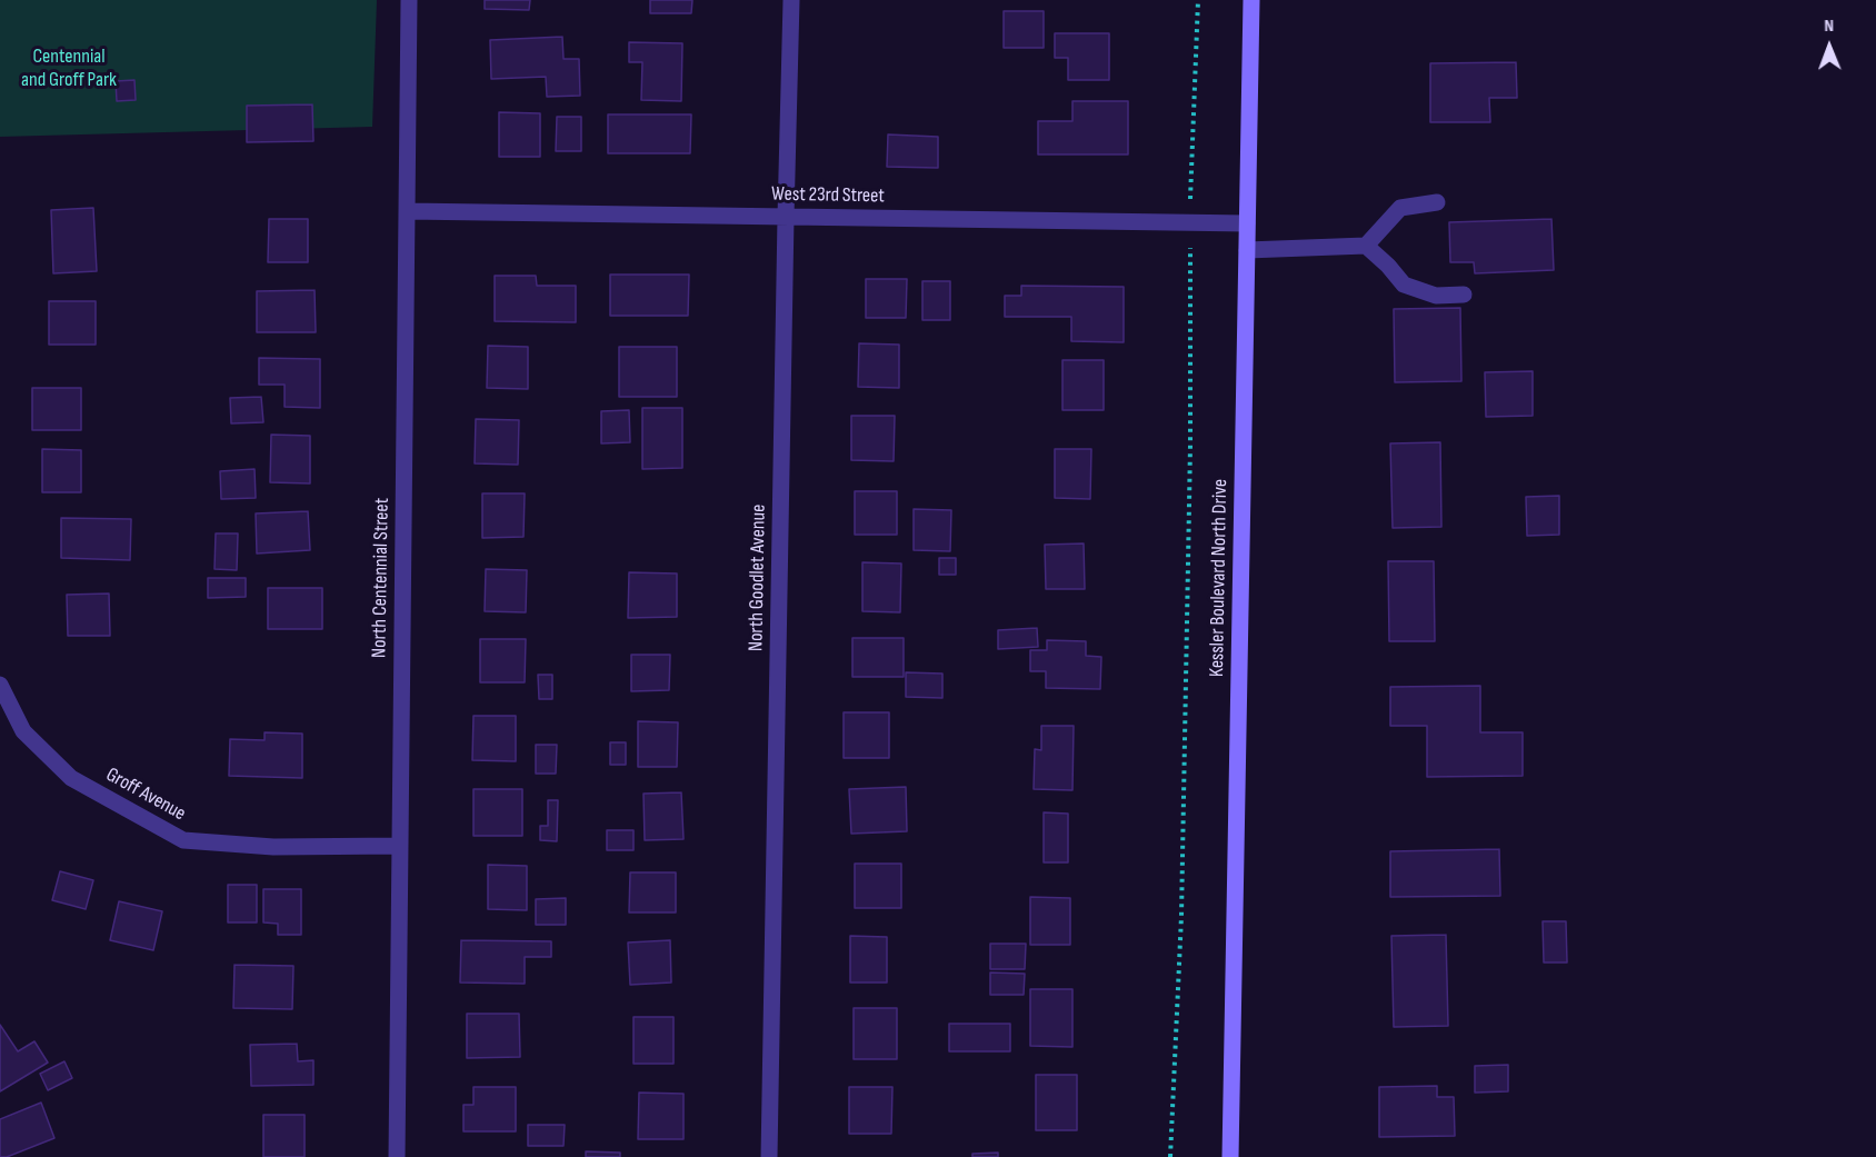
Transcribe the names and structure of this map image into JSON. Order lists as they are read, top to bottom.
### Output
{
  "streets": {
    "main road": ["Kessler Boulevard North Drive"],
    "street": [
      "West 23rd Street",
      "North Centennial Street",
      "North Goodlet Avenue",
      "Groff Avenue"
    ]
  },
  "crossings": [
    ["West 23rd Street", "North Centennial Street"],
    ["West 23rd Street", "North Goodlet Avenue"],
    ["West 23rd Street", "Kessler Boulevard North Drive"],
    ["North Centennial Street", "Groff Avenue"]
  ],
  "parks": ["Centennial and Groff Park"],
  "north": "top"
}
